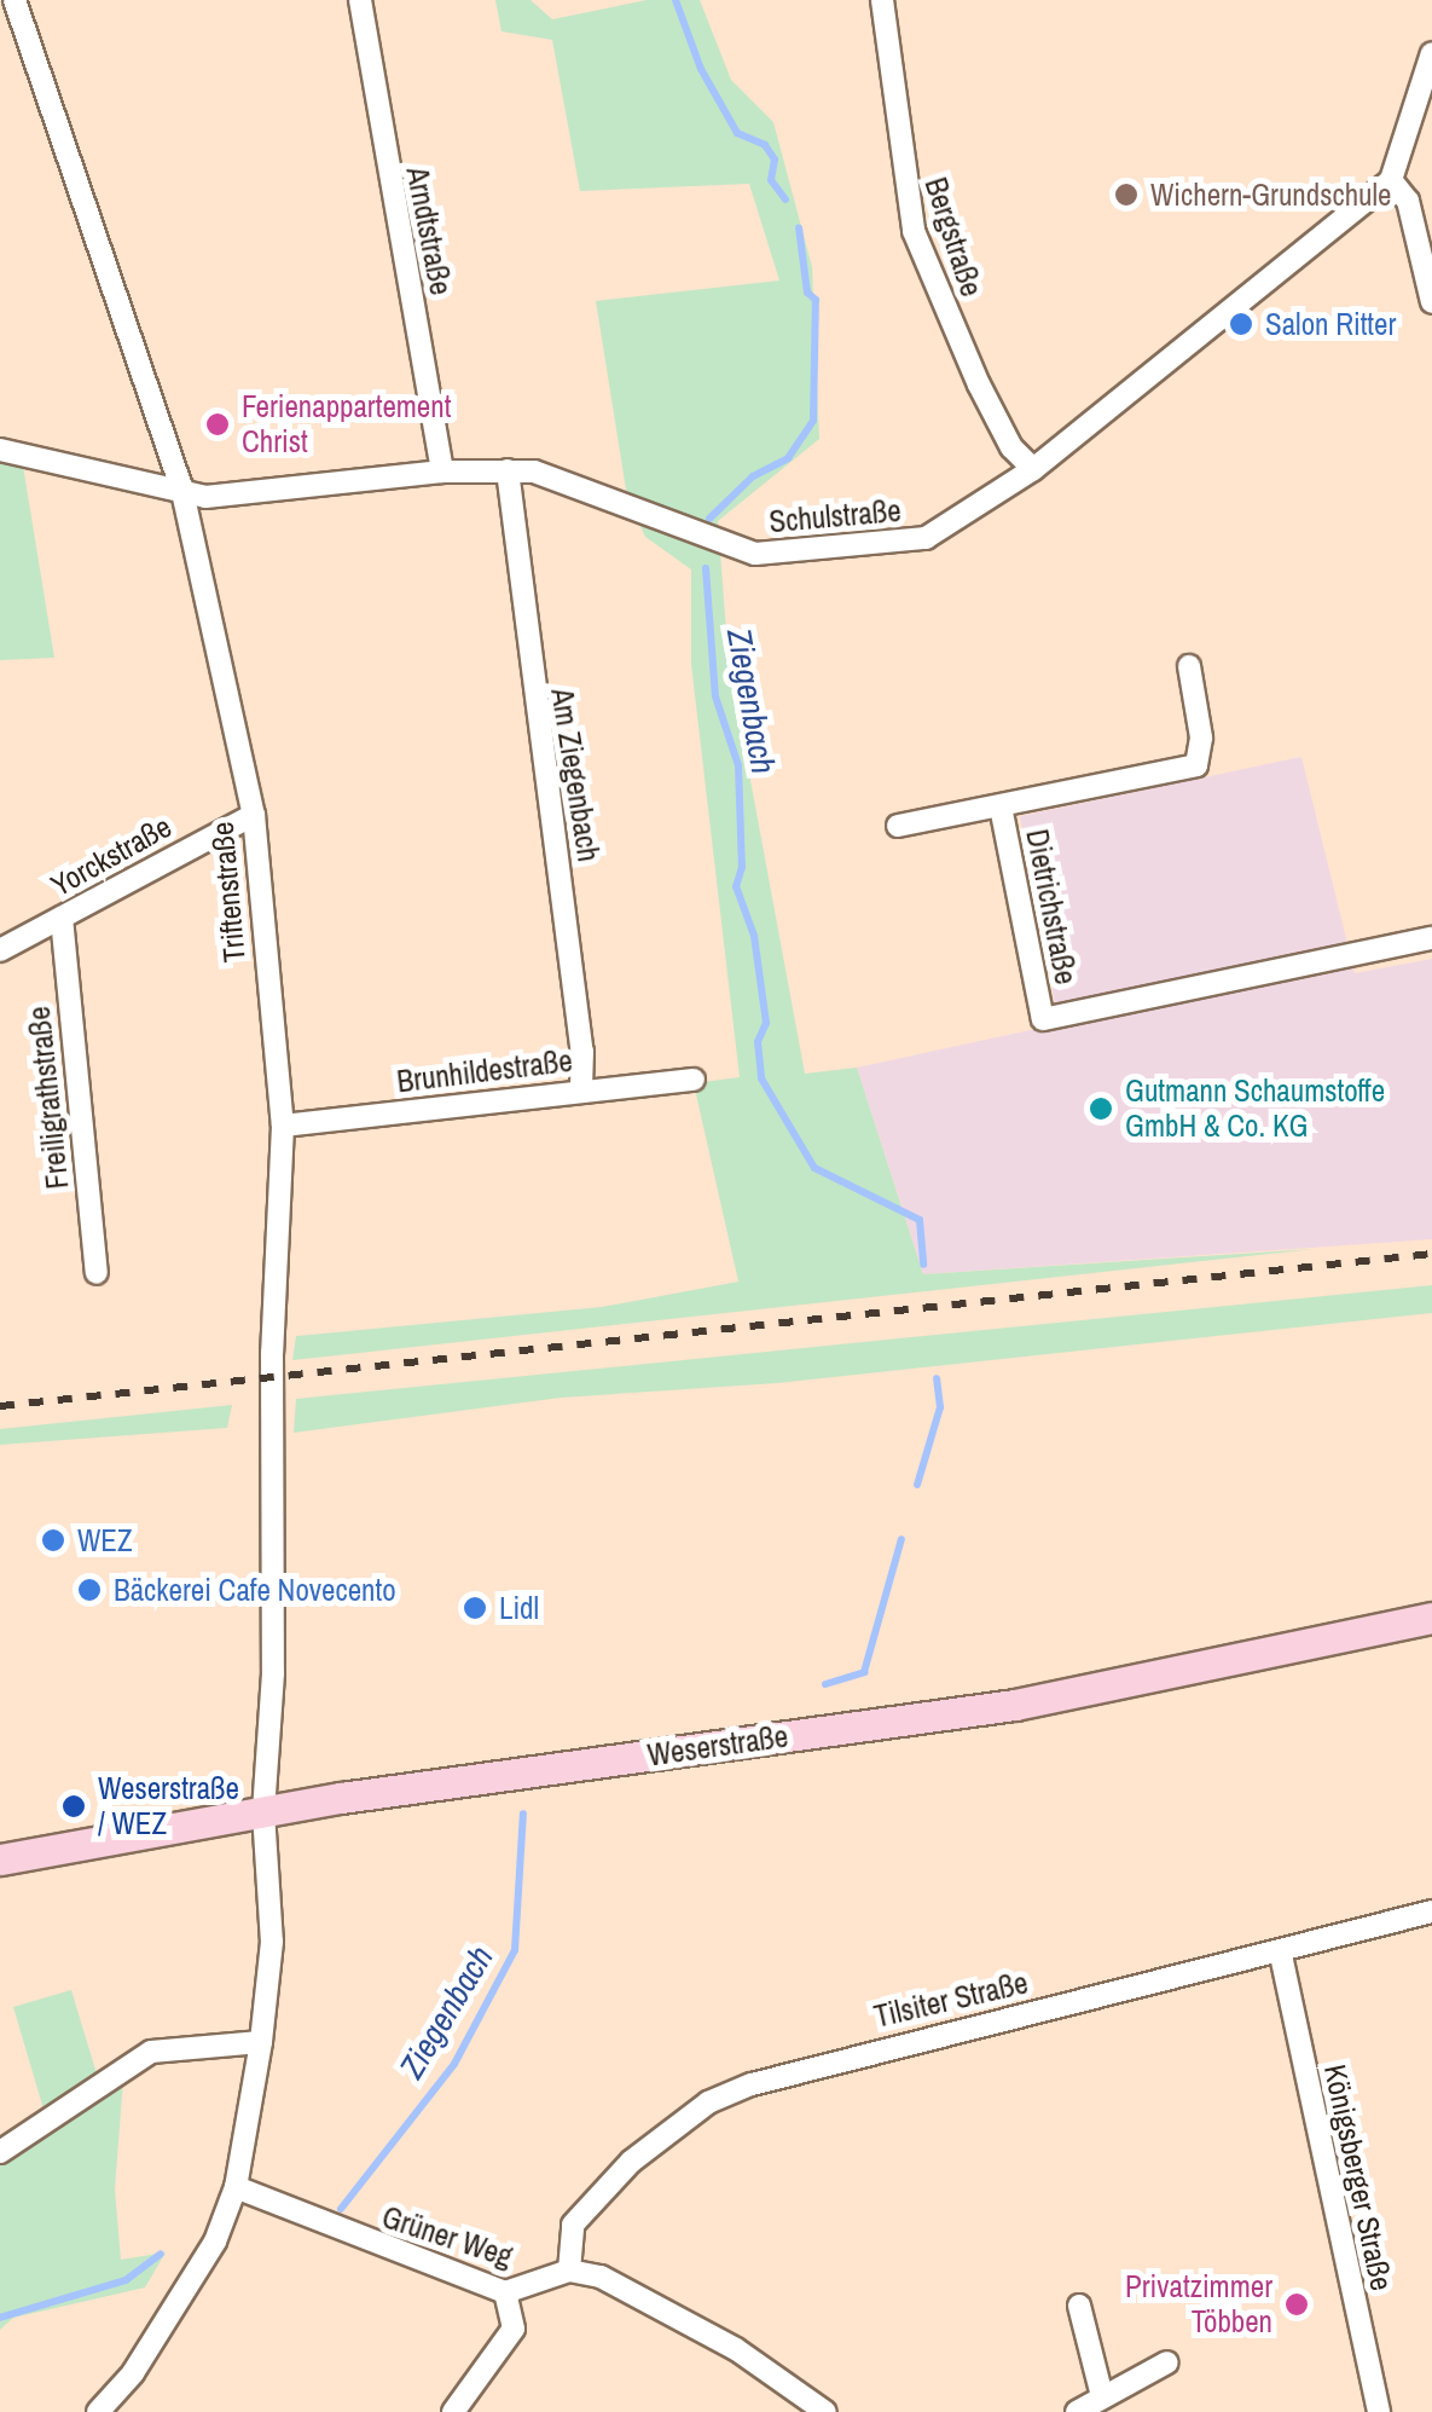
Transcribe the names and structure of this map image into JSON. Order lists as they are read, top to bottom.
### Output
{
  "streets": {
    "street": [
      "Arndtstraße",
      "Bergstraße",
      "Schulstraße",
      "Am Ziegenbach",
      "Yorckstraße",
      "Triftenstraße",
      "Dietrichstraße",
      "Brunhildestraße",
      "Freiligrathstraße",
      "Weserstraße",
      "Tilsiter Straße",
      "Königsberger Straße",
      "Grüner Weg"
    ]
  },
  "crossings": [
    ["Arndtstraße", "Schulstraße"],
    ["Bergstraße", "Schulstraße"],
    ["Schulstraße", "Am Ziegenbach"],
    ["Schulstraße", "Triftenstraße"],
    ["Am Ziegenbach", "Brunhildestraße"],
    ["Yorckstraße", "Triftenstraße"],
    ["Yorckstraße", "Freiligrathstraße"],
    ["Triftenstraße", "Brunhildestraße"],
    ["Triftenstraße", "Weserstraße"],
    ["Triftenstraße", "Grüner Weg"],
    ["Tilsiter Straße", "Königsberger Straße"],
    ["Tilsiter Straße", "Grüner Weg"]
  ],
  "water": ["Ziegenbach"],
  "places": [
    "Wichern-Grundschule",
    "Salon Ritter",
    "Ferienappartement Christ",
    "Gutmann Schaumstoffe GmbH & Co. KG",
    "WEZ",
    "Bäckerei Cafe Novecento",
    "Lidl",
    "Weserstraße / WEZ",
    "Privatzimmer Többen"
  ]
}
